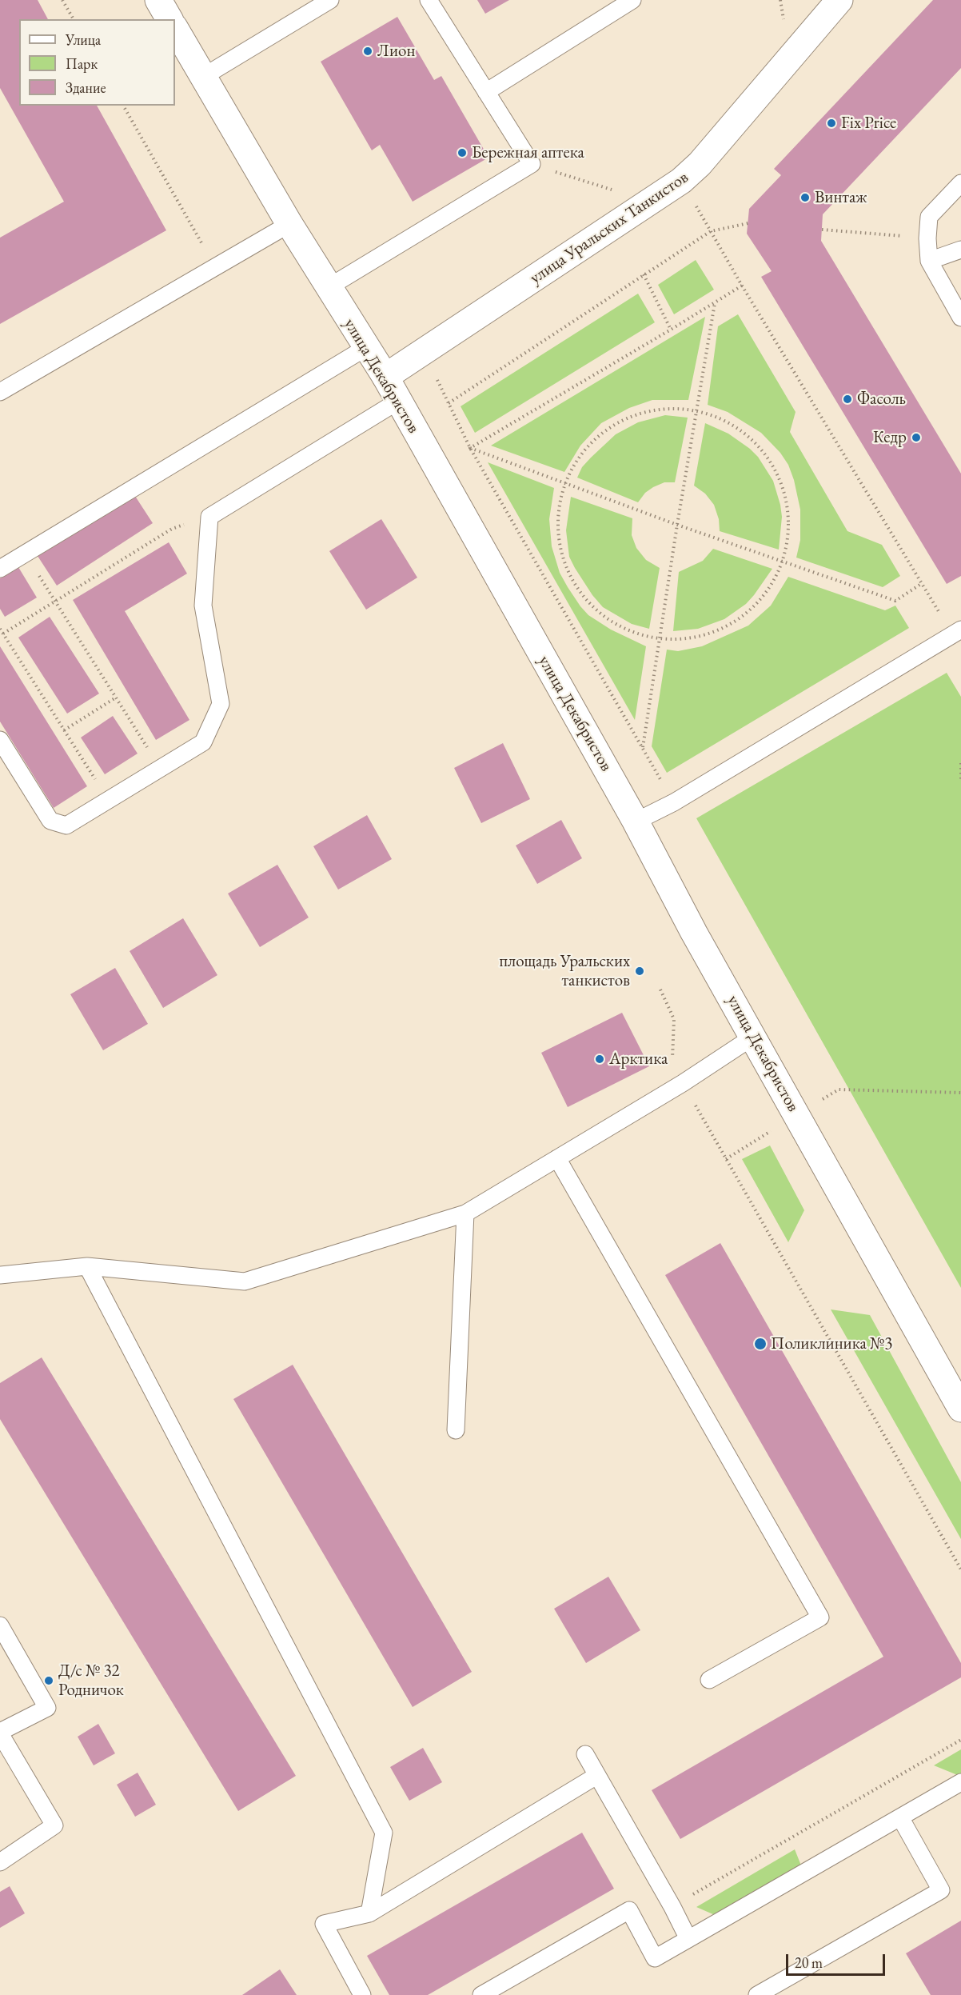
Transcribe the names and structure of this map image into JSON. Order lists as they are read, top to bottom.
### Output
{
  "streets": {
    "street": ["улица Уральских Танкистов", "улица Декабристов"]
  },
  "crossings": [
    ["улица Уральских Танкистов", "улица Декабристов"]
  ],
  "places": [
    "Лион",
    "Fix Price",
    "Бережная аптека",
    "Винтаж",
    "Фасоль",
    "Кедр",
    "площадь Уральских танкистов",
    "Арктика",
    "Поликлиника №3",
    "Д/с № 32 Родничок"
  ],
  "legend": ["Улица", "Парк", "Здание"],
  "scale_bar": "20 m"
}
